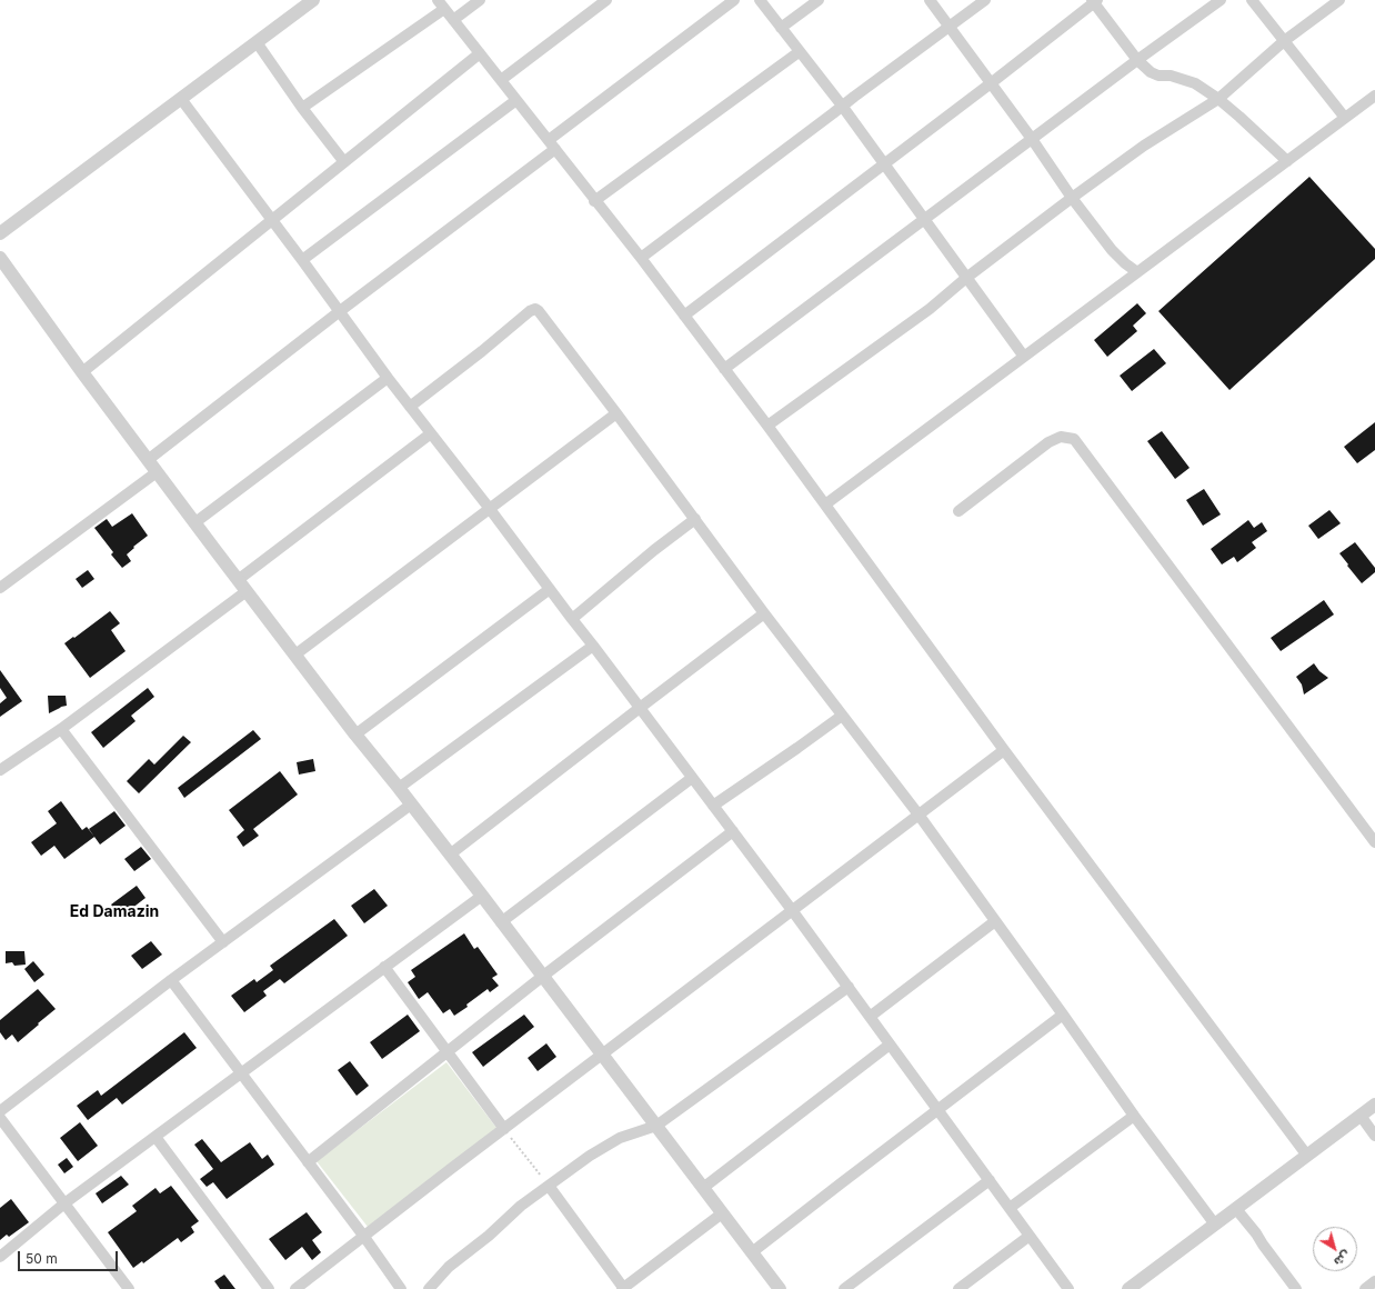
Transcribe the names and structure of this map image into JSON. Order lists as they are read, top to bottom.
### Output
{
  "districts": ["Ed Damazin"],
  "scale_bar": "50 m",
  "north": "bottom right"
}
